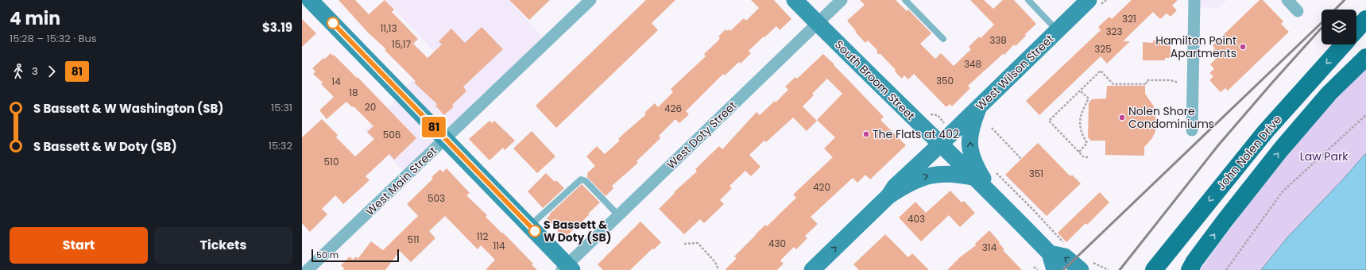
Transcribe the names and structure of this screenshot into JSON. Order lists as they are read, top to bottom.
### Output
{
  "streets": {
    "main road": ["John Nolen Drive"],
    "street": [
      "West Wilson Street",
      "South Broom Street",
      "West Doty Street",
      "West Main Street"
    ]
  },
  "crossings": [
    ["West Wilson Street", "South Broom Street"],
    ["South Broom Street", "West Doty Street"]
  ],
  "parks": ["Law Park"],
  "places": [
    "Hamilton Point Apartments",
    "Nolen Shore Condominiums",
    "The Flats at 402",
    "S Bassett & W Doty (SB)"
  ],
  "lines": ["bus line 81"],
  "house_numbers": [
    "321",
    "11,13",
    "323",
    "338",
    "15,17",
    "325",
    "348",
    "350",
    "14",
    "18",
    "20",
    "426",
    "506",
    "510",
    "351",
    "420",
    "503",
    "403",
    "112",
    "511",
    "430",
    "114",
    "314"
  ],
  "scale_bar": "50 m",
  "page": {
    "heading": ["4 min", "15:28 – 15:32 · Bus", "$3.19"],
    "on_map": "81",
    "legs": ["3", "81"],
    "list": [
      {
        "name": "S Bassett & W Washington (SB)",
        "value": "15:31"
      },
      {
        "name": "S Bassett & W Doty (SB)",
        "value": "15:32"
      }
    ],
    "buttons": ["Start", "Tickets"],
    "scale": "50 m"
  }
}
